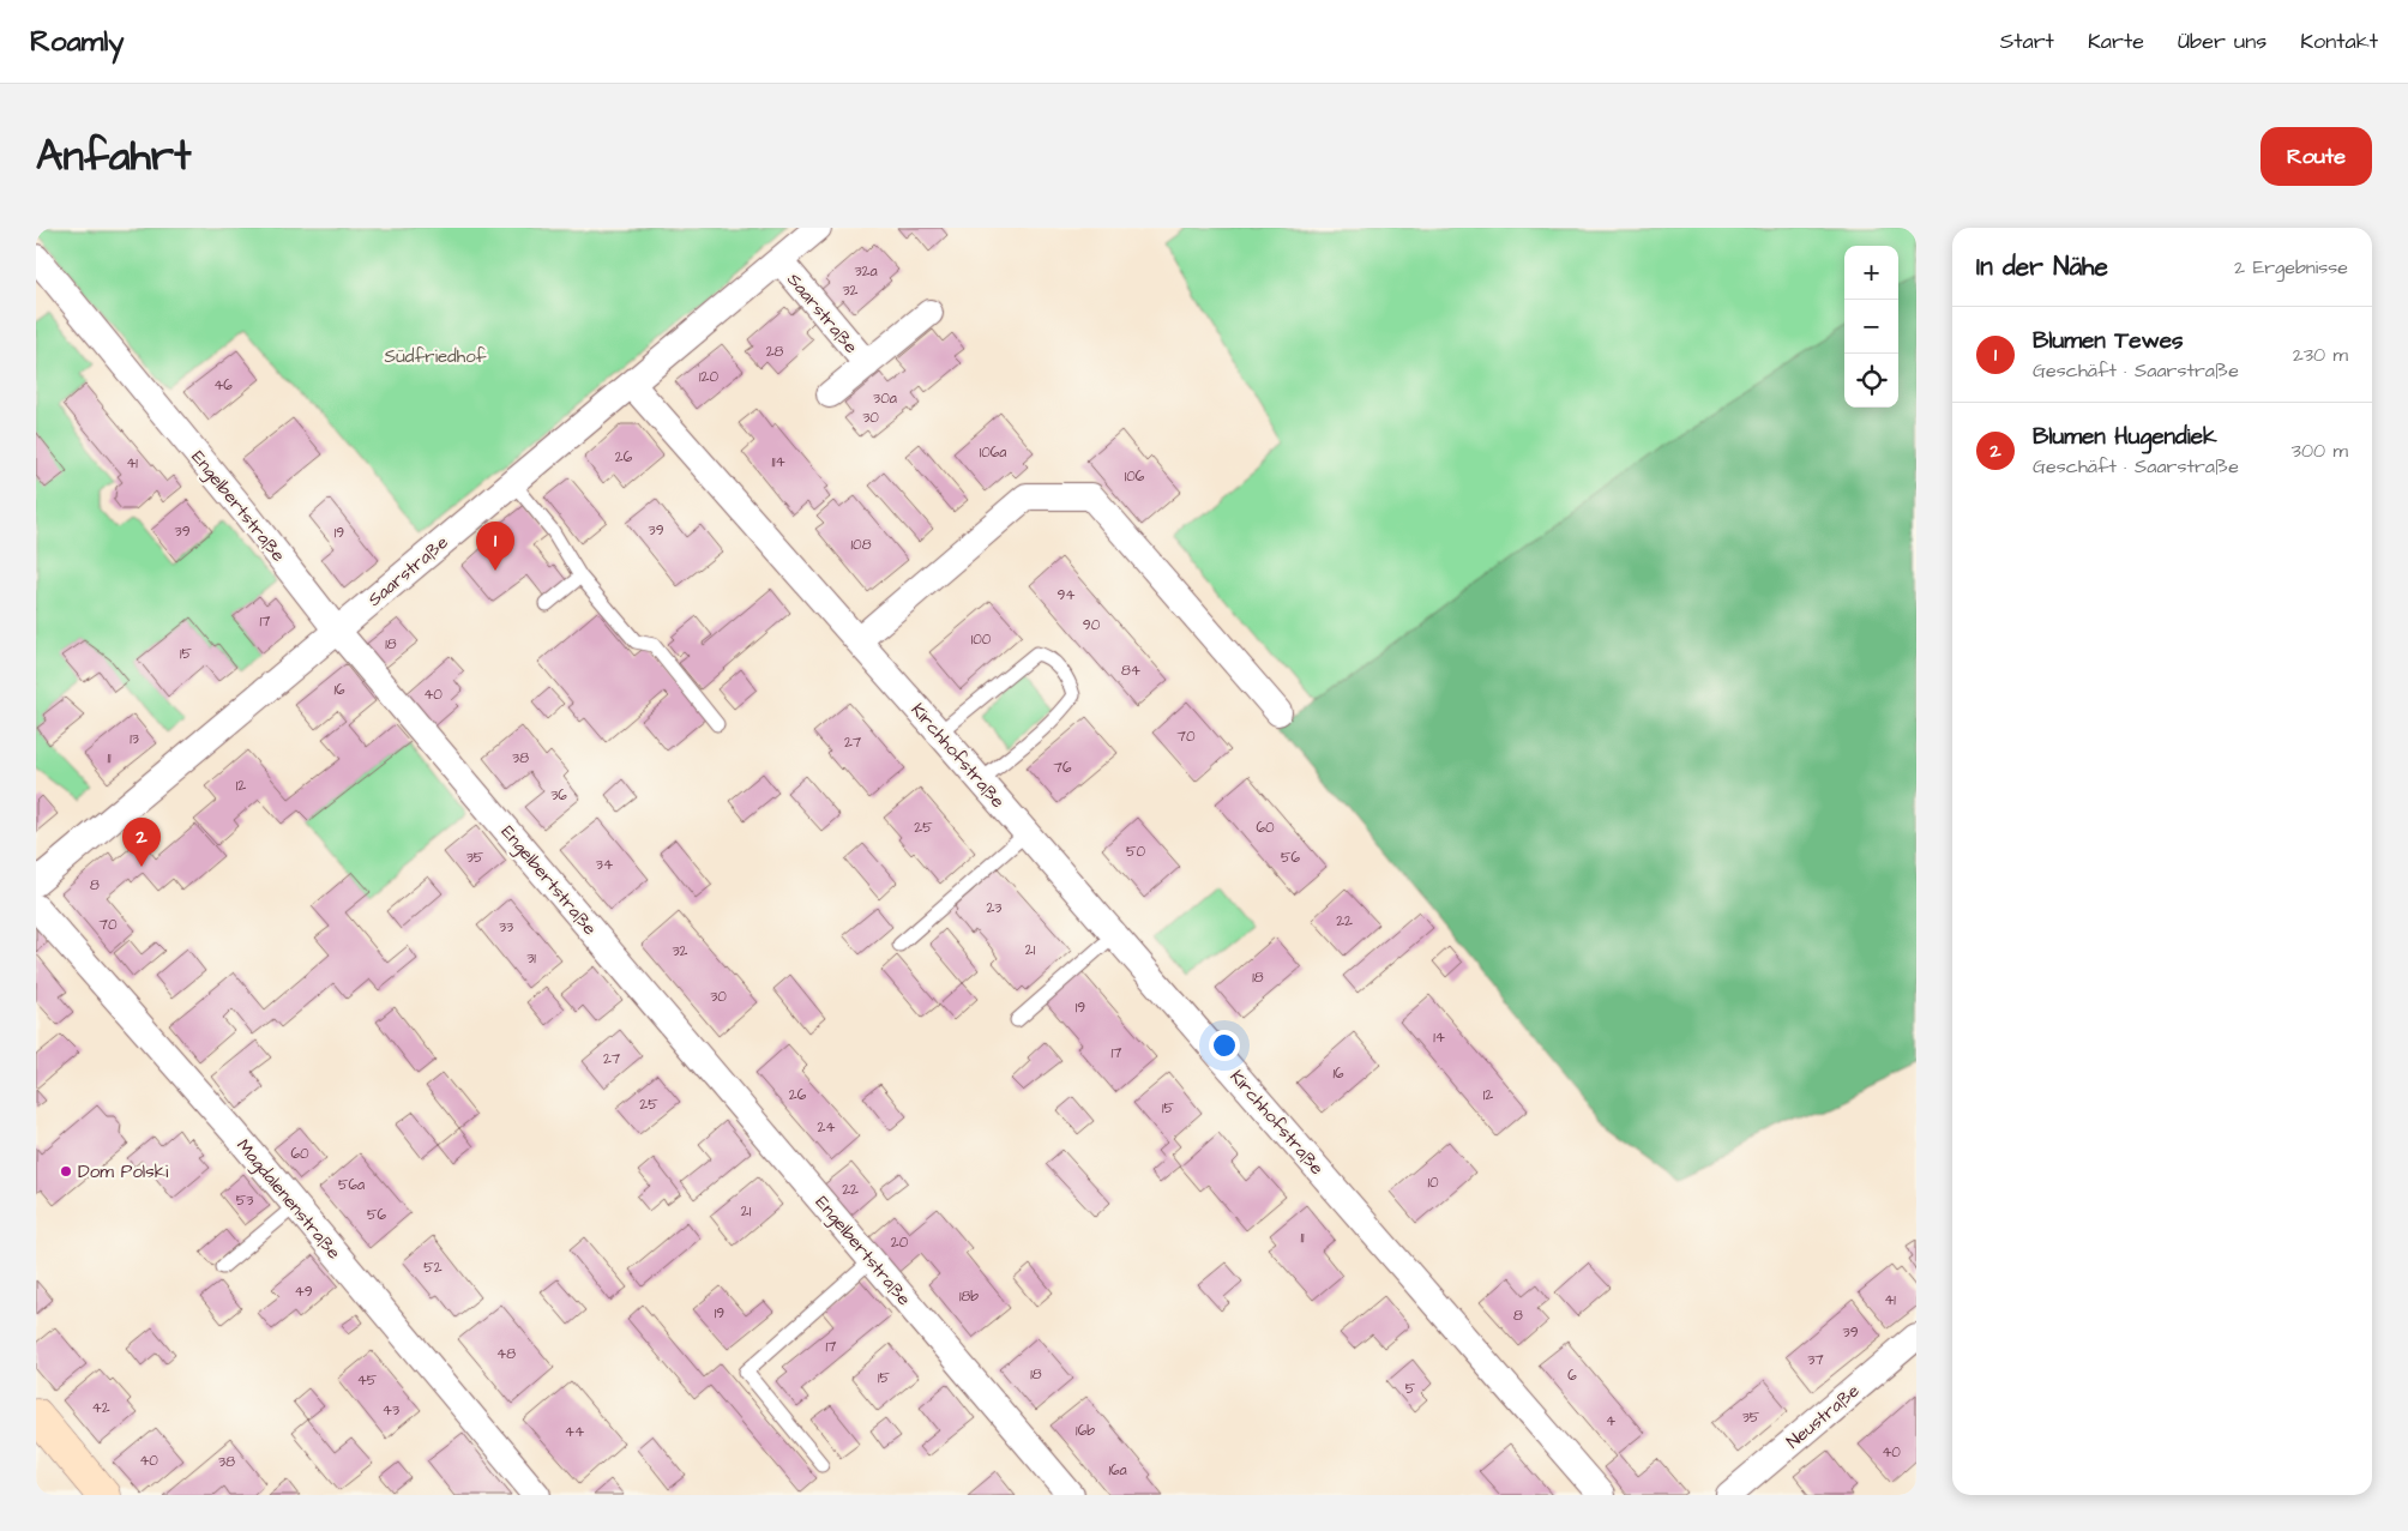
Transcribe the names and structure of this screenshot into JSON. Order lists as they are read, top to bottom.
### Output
{
  "streets": {
    "street": [
      "Saarstraße",
      "Engelbertstraße",
      "Kirchhofstraße",
      "Magdalenenstraße",
      "Neustraße"
    ]
  },
  "crossings": [
    ["Saarstraße", "Engelbertstraße"],
    ["Saarstraße", "Kirchhofstraße"]
  ],
  "parks": ["Südfriedhof"],
  "places": ["Dom Polski"],
  "house_numbers": [
    "32a",
    "32",
    "28",
    "120",
    "46",
    "30a",
    "30",
    "106a",
    "26",
    "114",
    "41",
    "106",
    "39",
    "39",
    "19",
    "108",
    "94",
    "17",
    "90",
    "100",
    "18",
    "15",
    "84",
    "16",
    "40",
    "70",
    "13",
    "27",
    "11",
    "38",
    "76",
    "12",
    "36",
    "25",
    "60",
    "50",
    "35",
    "56",
    "34",
    "8",
    "23",
    "22",
    "70",
    "33",
    "21",
    "32",
    "31",
    "18",
    "30",
    "19",
    "14",
    "17",
    "27",
    "16",
    "26",
    "12",
    "25",
    "15",
    "24",
    "60",
    "10",
    "56a",
    "22",
    "53",
    "21",
    "56",
    "11",
    "20",
    "52",
    "49",
    "18b",
    "41",
    "19",
    "8",
    "39",
    "17",
    "48",
    "37",
    "18",
    "6",
    "15",
    "45",
    "5",
    "42",
    "43",
    "35",
    "4",
    "16b",
    "44",
    "40",
    "40",
    "38",
    "16a"
  ],
  "page": {
    "header": "Roamly",
    "nav": [
      "Start",
      "Karte",
      "Über uns",
      "Kontakt"
    ],
    "title": "Anfahrt",
    "buttons": "Route",
    "heading": ["In der Nähe", "2 Ergebnisse"],
    "map_buttons": ["+", "−"],
    "list": [
      {
        "mark": "1",
        "name": "Blumen Tewes",
        "note": "Geschäft · Saarstraße",
        "value": "230 m"
      },
      {
        "mark": "2",
        "name": "Blumen Hugendiek",
        "note": "Geschäft · Saarstraße",
        "value": "300 m"
      }
    ],
    "pins": ["1", "2"]
  }
}
